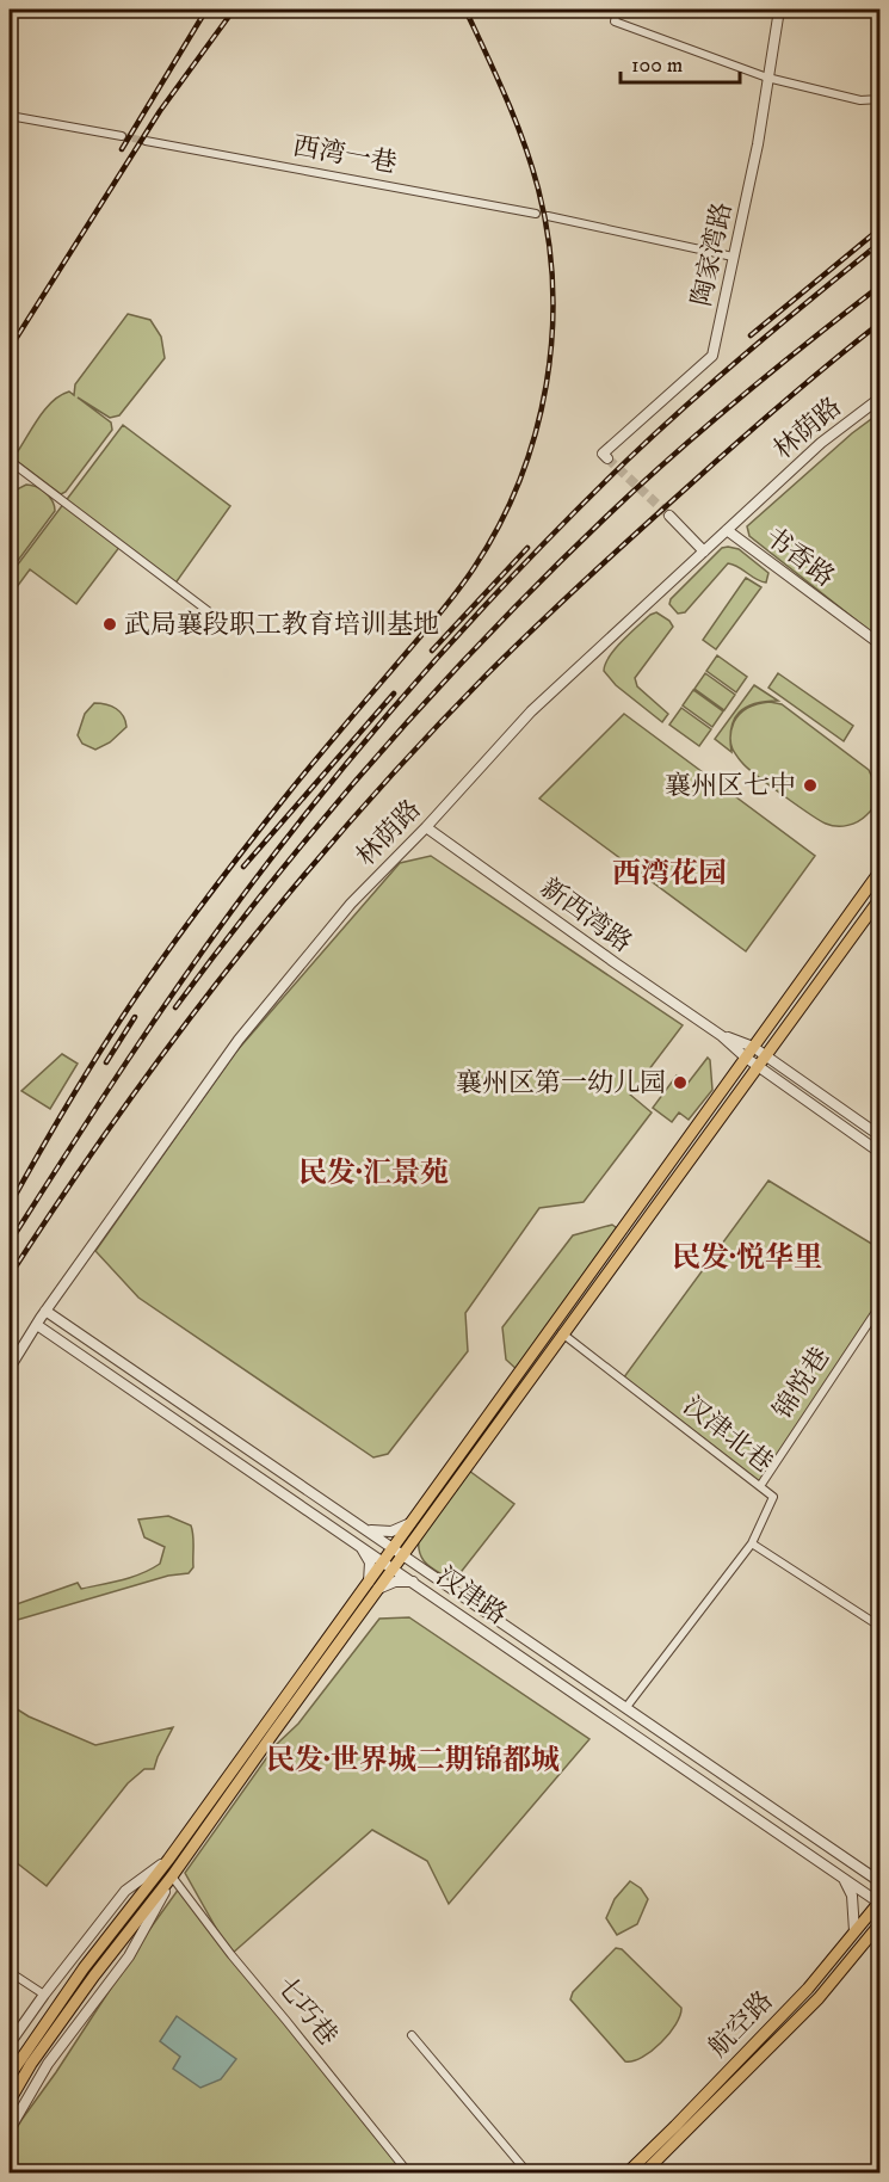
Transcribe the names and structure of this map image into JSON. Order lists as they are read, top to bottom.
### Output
{
  "streets": {
    "main road": ["航空路"],
    "street": [
      "西湾一巷",
      "陶家湾路",
      "林荫路",
      "书香路",
      "新西湾路",
      "锦悦巷",
      "汉津北巷",
      "汉津路",
      "七巧巷"
    ]
  },
  "crossings": [
    ["林荫路", "书香路"],
    ["林荫路", "新西湾路"],
    ["林荫路", "汉津路"],
    ["锦悦巷", "汉津北巷"],
    ["汉津路", "航空路"]
  ],
  "districts": [
    "西湾花园",
    "民发·汇景苑",
    "民发·悦华里",
    "民发·世界城二期锦都城"
  ],
  "places": ["武局襄段职工教育培训基地", "襄州区七中", "襄州区第一幼儿园"],
  "scale_bar": "100 m"
}
